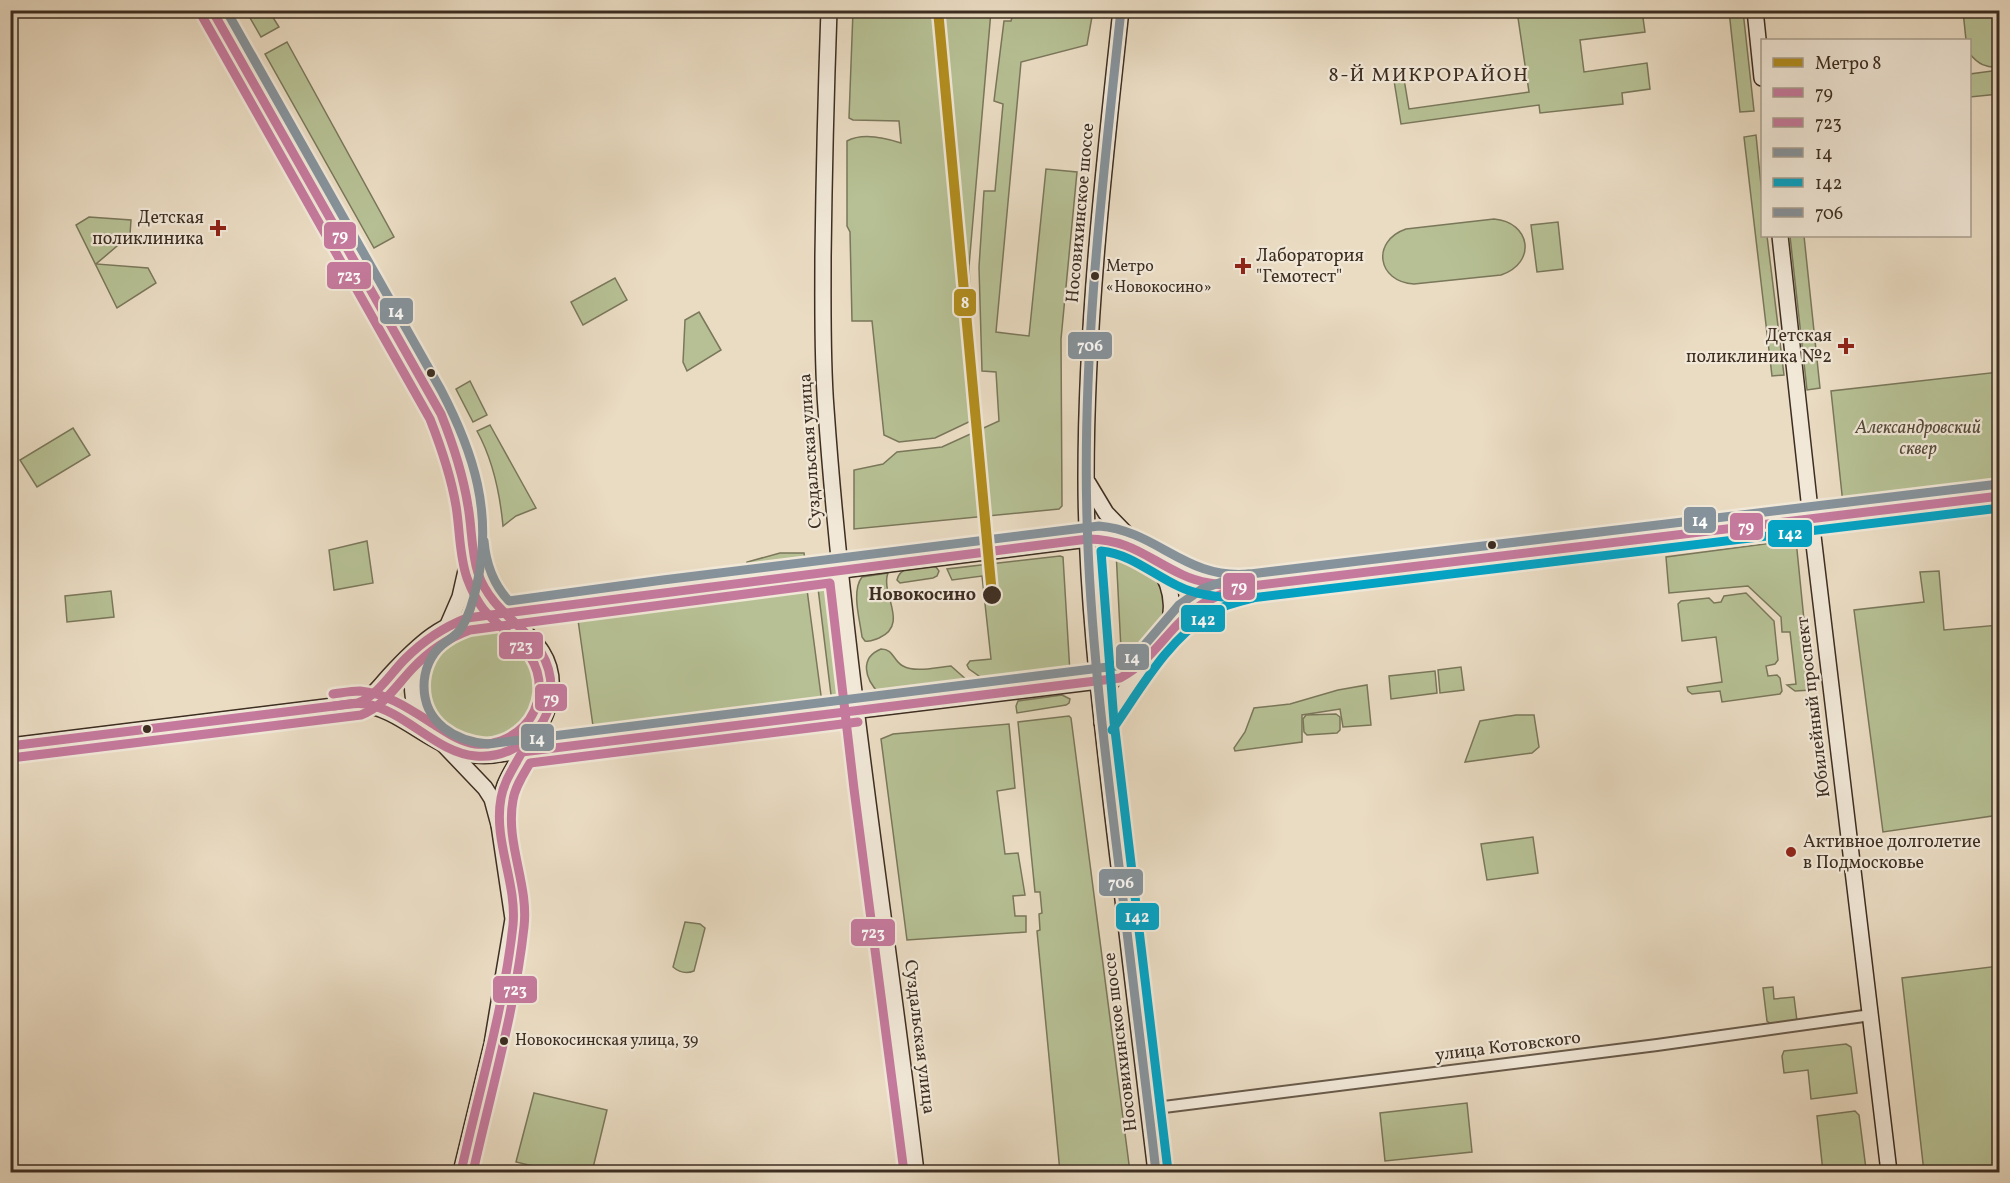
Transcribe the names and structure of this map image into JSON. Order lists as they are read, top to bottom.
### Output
{
  "streets": {
    "street": [
      "Носовихинское шоссе",
      "Суздальская улица",
      "Юбилейный проспект",
      "улица Котовского"
    ]
  },
  "crossings": [
    ["Носовихинское шоссе", "улица Котовского"],
    ["Юбилейный проспект", "улица Котовского"]
  ],
  "districts": ["8-Й МИКРОРАЙОН"],
  "parks": ["Александровский сквер"],
  "places": {
    "health": ["Детская поликлиника", "Лаборатория \"Гемотест\"", "Детская поликлиника №2"],
    "other": [
      "Метро «Новокосино»",
      "Новокосино",
      "Активное долголетие в Подмосковье",
      "Новокосинская улица, 39"
    ]
  },
  "lines": [
    "metro line 8",
    "transit line 79",
    "transit line 14",
    "transit line 706",
    "transit line 723",
    "transit line 142"
  ],
  "legend": [
    "Метро 8",
    "79",
    "723",
    "14",
    "142",
    "706"
  ]
}
